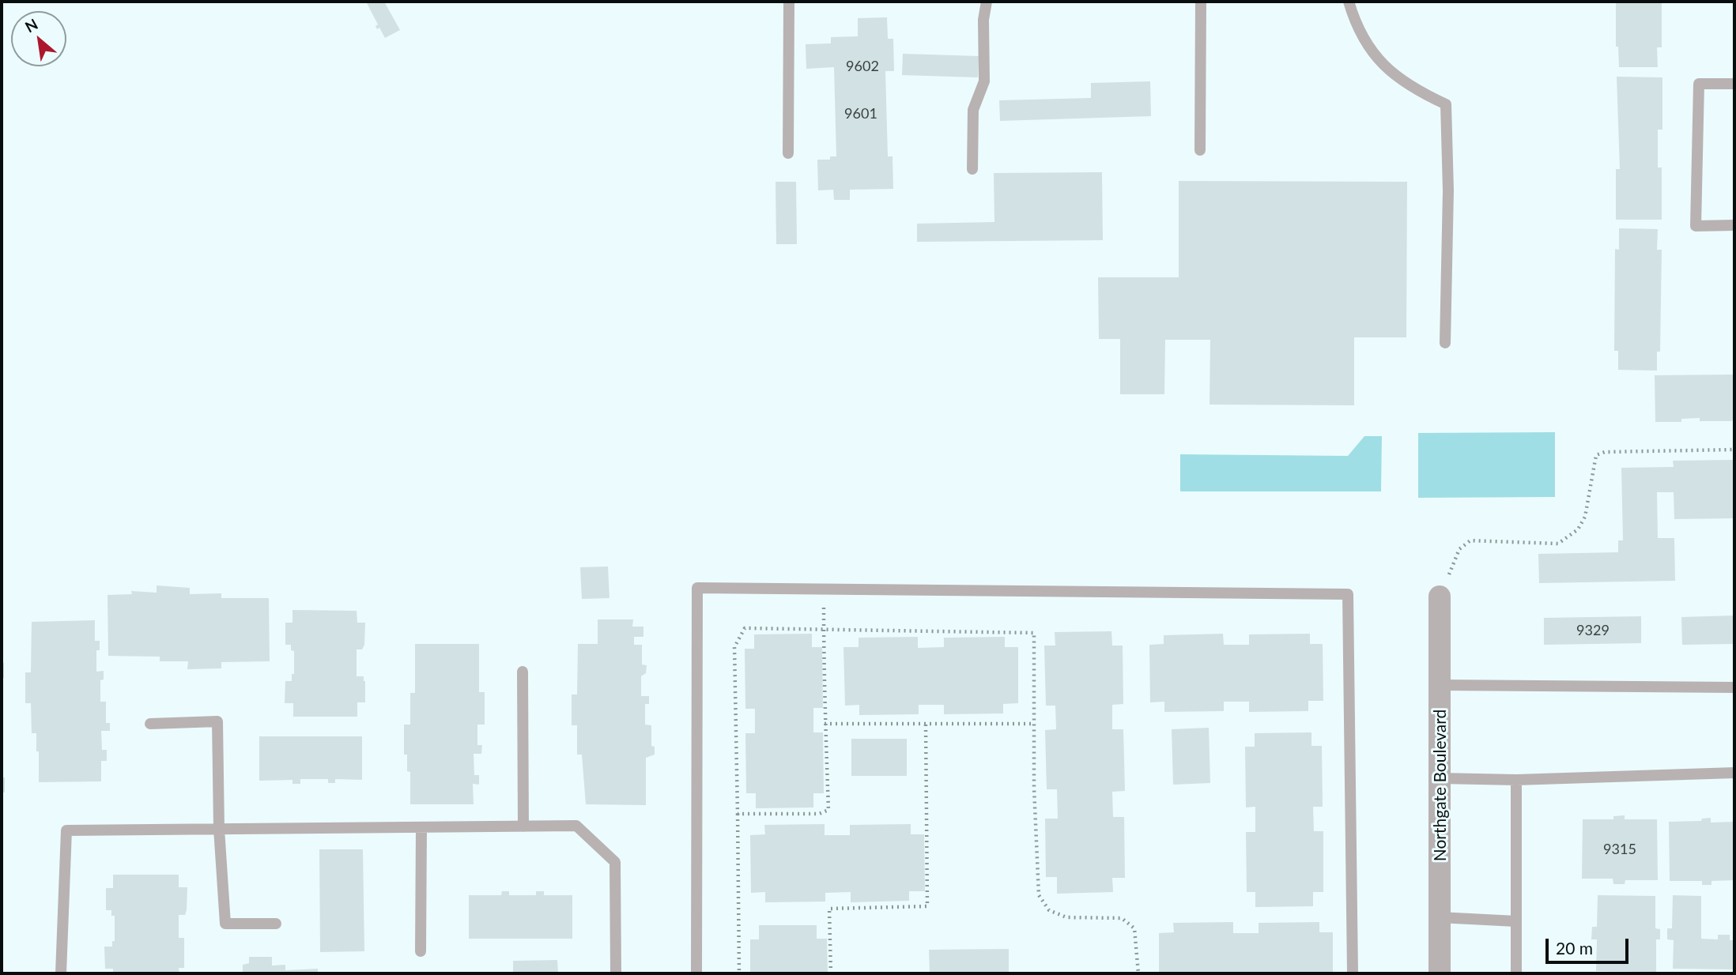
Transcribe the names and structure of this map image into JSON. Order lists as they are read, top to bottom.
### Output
{
  "streets": {
    "street": ["Northgate Boulevard"]
  },
  "house_numbers": [
    "9602",
    "9601",
    "9329",
    "9315"
  ],
  "scale_bar": "20 m",
  "north": "top left"
}
